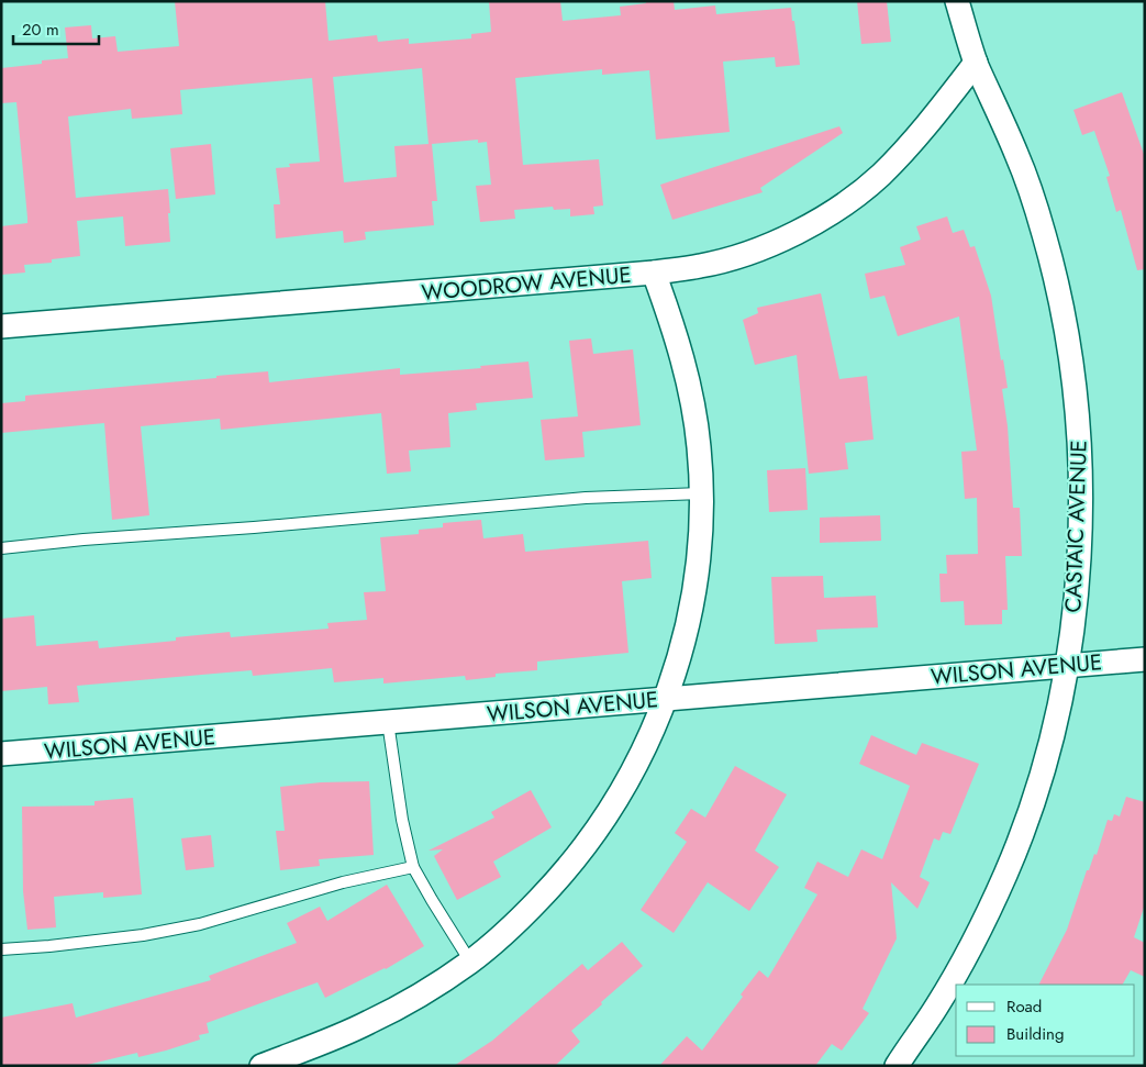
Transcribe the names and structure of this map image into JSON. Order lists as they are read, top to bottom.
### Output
{
  "streets": {
    "street": ["WOODROW AVENUE", "CASTAIC AVENUE", "WILSON AVENUE"]
  },
  "crossings": [
    ["WOODROW AVENUE", "CASTAIC AVENUE"],
    ["CASTAIC AVENUE", "WILSON AVENUE"]
  ],
  "legend": ["Road", "Building"],
  "scale_bar": "20 m"
}
